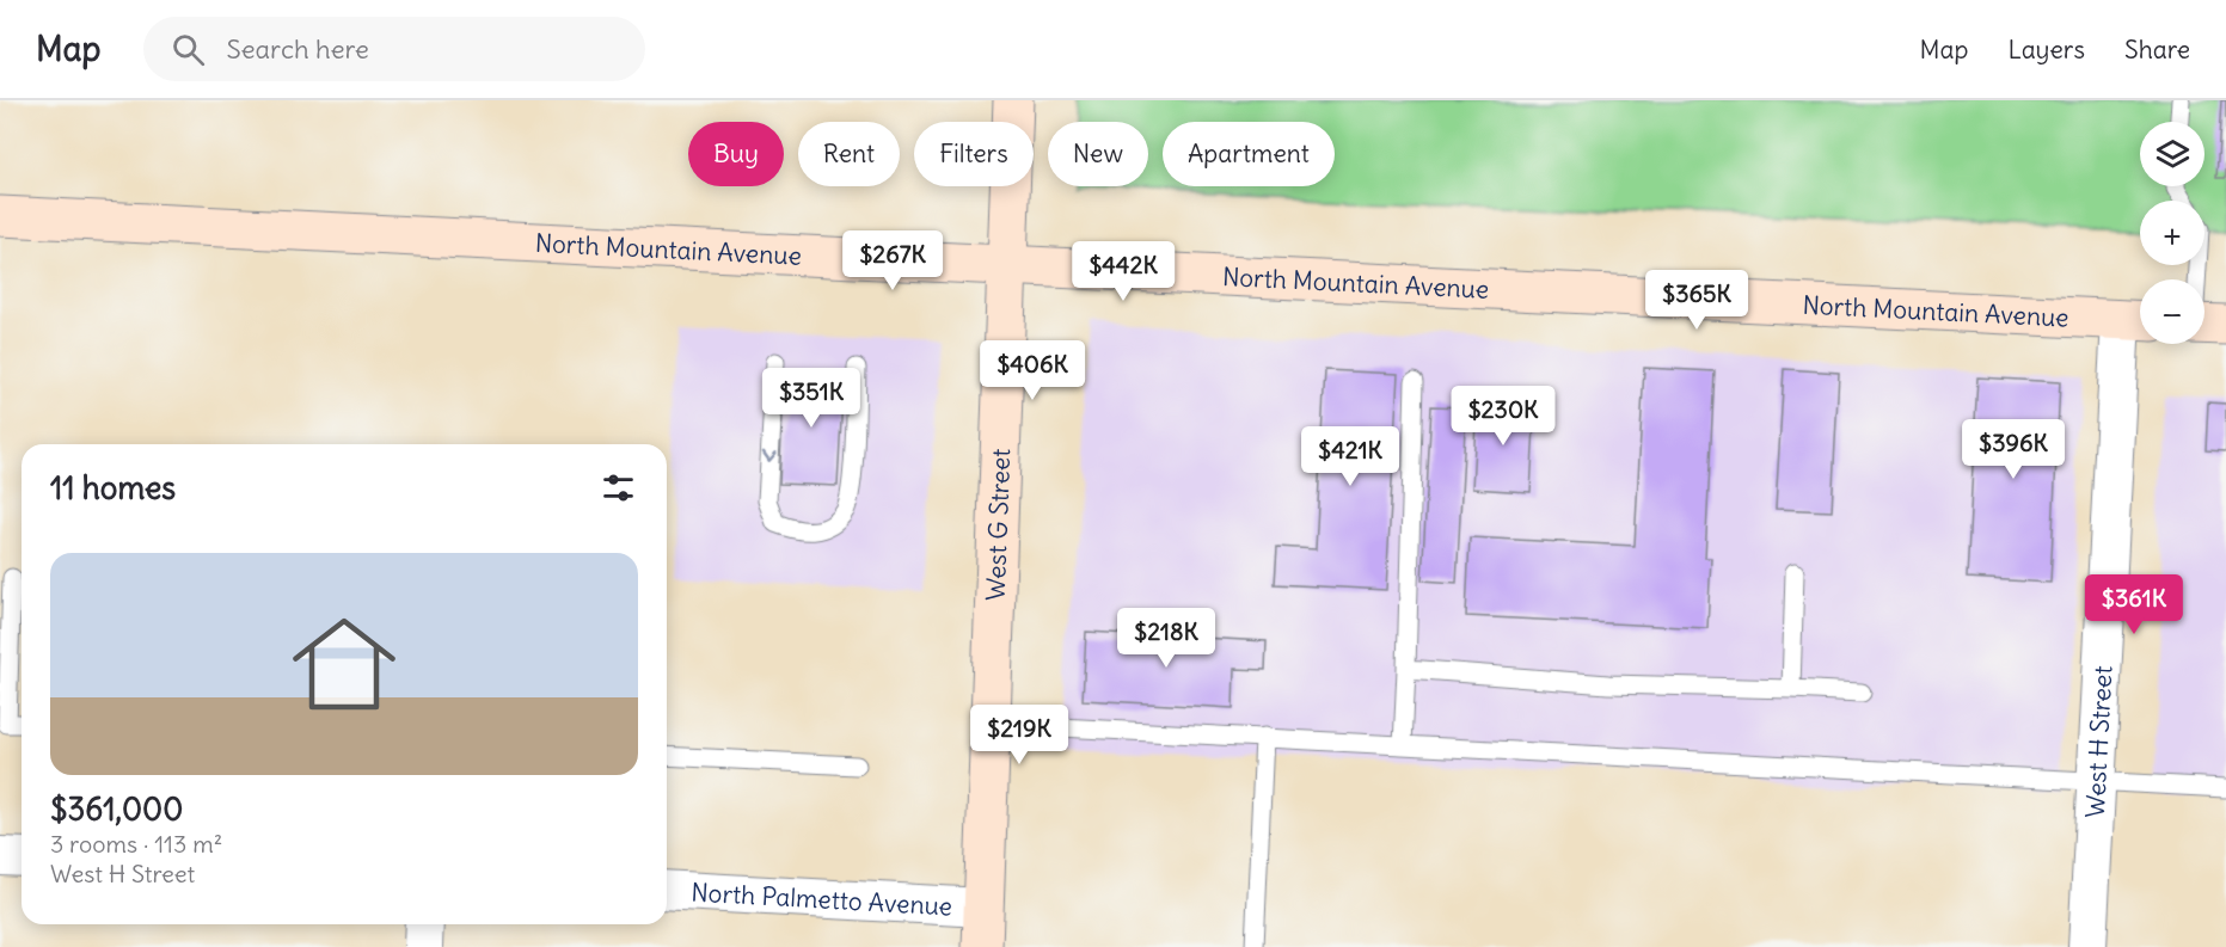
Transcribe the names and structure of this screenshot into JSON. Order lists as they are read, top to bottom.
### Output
{
  "streets": {
    "main road": ["North Mountain Avenue", "West G Street"],
    "street": ["West H Street", "North Palmetto Avenue"]
  },
  "crossings": [
    ["North Mountain Avenue", "West G Street"],
    ["North Mountain Avenue", "West H Street"],
    ["West G Street", "North Palmetto Avenue"]
  ],
  "page": {
    "header": "Map",
    "search": "Search here",
    "nav": ["Map", "Layers", "Share"],
    "map_buttons": ["+", "−"],
    "chip": [
      "Buy",
      "Rent",
      "Filters",
      "New",
      "Apartment"
    ],
    "price": [
      "$267K",
      "$442K",
      "$365K",
      "$406K",
      "$351K",
      "$230K",
      "$396K",
      "$421K",
      "$361K",
      "$218K",
      "$219K"
    ],
    "heading": "11 homes",
    "list": [
      {
        "name": "$361,000",
        "note": "3 rooms · 113 m² · West H Street"
      }
    ]
  }
}
